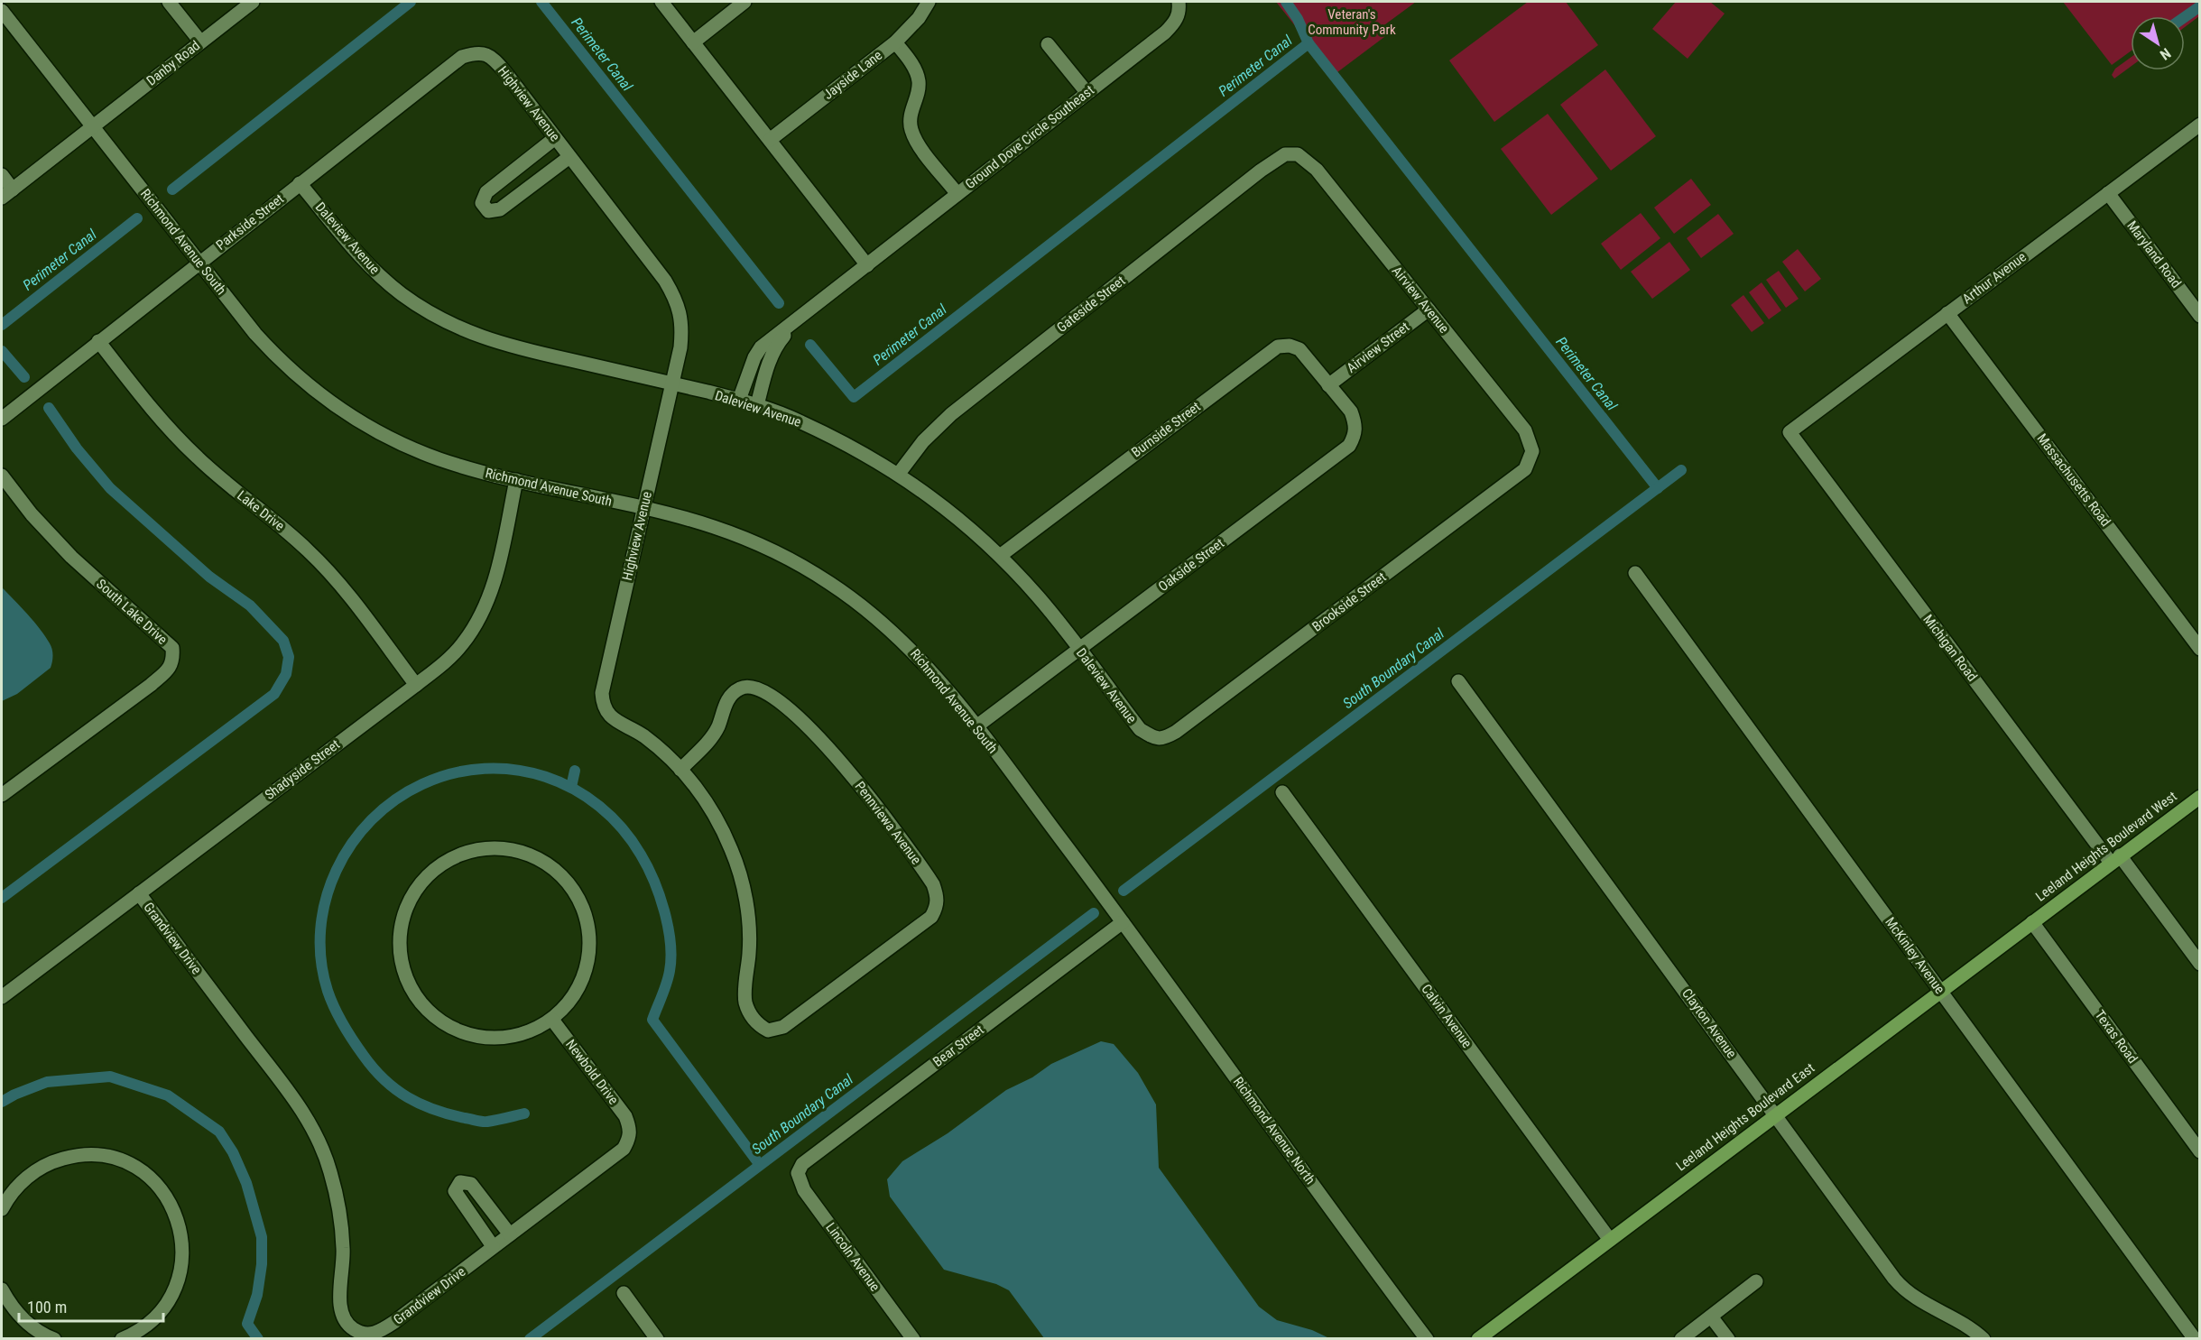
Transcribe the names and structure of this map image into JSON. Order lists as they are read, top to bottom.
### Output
{
  "streets": {
    "main road": ["Leeland Heights Boulevard West", "Leeland Heights Boulevard East"],
    "street": [
      "Danby Road",
      "Jayside Lane",
      "Highview Avenue",
      "Ground Dove Circle Southeast",
      "Parkside Street",
      "Daleview Avenue",
      "Richmond Avenue South",
      "Maryland Road",
      "Arthur Avenue",
      "Airview Avenue",
      "Gateside Street",
      "Airview Street",
      "Burnside Street",
      "Massachusetts Road",
      "Lake Drive",
      "Oakside Street",
      "Brookside Street",
      "South Lake Drive",
      "Michigan Road",
      "Shadyside Street",
      "Pennviewa Avenue",
      "Grandview Drive",
      "McKinley Avenue",
      "Calvin Avenue",
      "Clayton Avenue",
      "Texas Road",
      "Bear Street",
      "Newbold Drive",
      "Richmond Avenue North",
      "Lincoln Avenue"
    ]
  },
  "crossings": [
    ["Danby Road", "Richmond Avenue South"],
    ["Highview Avenue", "Parkside Street"],
    ["Highview Avenue", "Daleview Avenue"],
    ["Highview Avenue", "Richmond Avenue South"],
    ["Highview Avenue", "Pennviewa Avenue"],
    ["Ground Dove Circle Southeast", "Daleview Avenue"],
    ["Parkside Street", "Daleview Avenue"],
    ["Parkside Street", "Richmond Avenue South"],
    ["Parkside Street", "Lake Drive"],
    ["Daleview Avenue", "Gateside Street"],
    ["Daleview Avenue", "Burnside Street"],
    ["Daleview Avenue", "Oakside Street"],
    ["Daleview Avenue", "Brookside Street"],
    ["Richmond Avenue South", "Oakside Street"],
    ["Richmond Avenue South", "Shadyside Street"],
    ["Richmond Avenue South", "Bear Street"],
    ["Richmond Avenue South", "Richmond Avenue North"],
    ["Maryland Road", "Arthur Avenue"],
    ["Arthur Avenue", "Massachusetts Road"],
    ["Arthur Avenue", "Michigan Road"],
    ["Airview Avenue", "Gateside Street"],
    ["Airview Avenue", "Airview Street"],
    ["Airview Avenue", "Brookside Street"],
    ["Airview Street", "Burnside Street"],
    ["Airview Street", "Oakside Street"],
    ["Burnside Street", "Oakside Street"],
    ["Lake Drive", "Shadyside Street"],
    ["Michigan Road", "Leeland Heights Boulevard West"],
    ["Shadyside Street", "Grandview Drive"],
    ["Leeland Heights Boulevard West", "Texas Road"],
    ["Leeland Heights Boulevard West", "Leeland Heights Boulevard East"],
    ["Grandview Drive", "Newbold Drive"],
    ["McKinley Avenue", "Leeland Heights Boulevard East"],
    ["Calvin Avenue", "Leeland Heights Boulevard East"],
    ["Clayton Avenue", "Leeland Heights Boulevard East"],
    ["Texas Road", "Leeland Heights Boulevard East"],
    ["Bear Street", "Richmond Avenue North"],
    ["Bear Street", "Lincoln Avenue"]
  ],
  "water": ["Perimeter Canal", "South Boundary Canal"],
  "parks": ["Veteran's Community Park"],
  "scale_bar": "100 m",
  "north": "bottom right"
}
